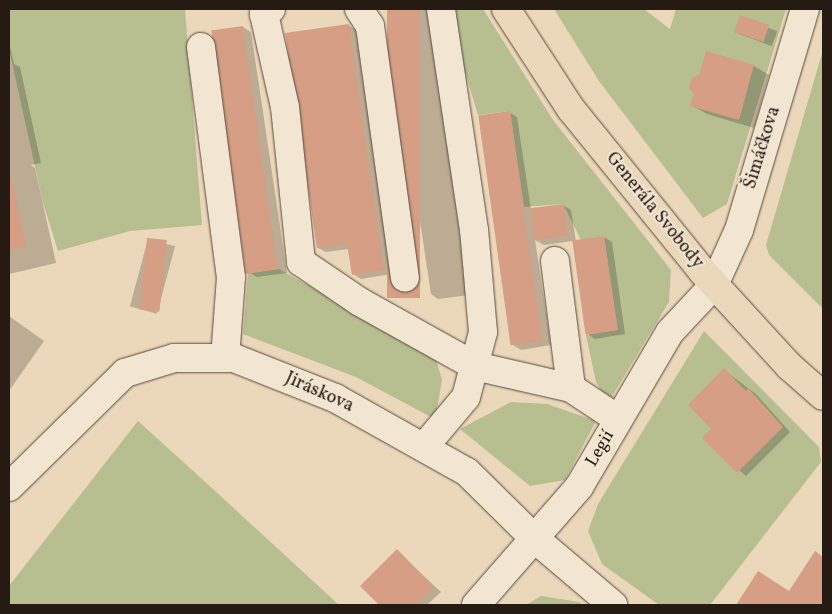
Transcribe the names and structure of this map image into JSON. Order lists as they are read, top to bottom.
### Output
{
  "streets": {
    "main road": ["Generála Svobody"],
    "street": ["Šimáčkova", "Jiráskova", "Legií"]
  },
  "crossings": [
    ["Šimáčkova", "Generála Svobody"],
    ["Šimáčkova", "Legií"],
    ["Generála Svobody", "Legií"],
    ["Jiráskova", "Legií"]
  ]
}
